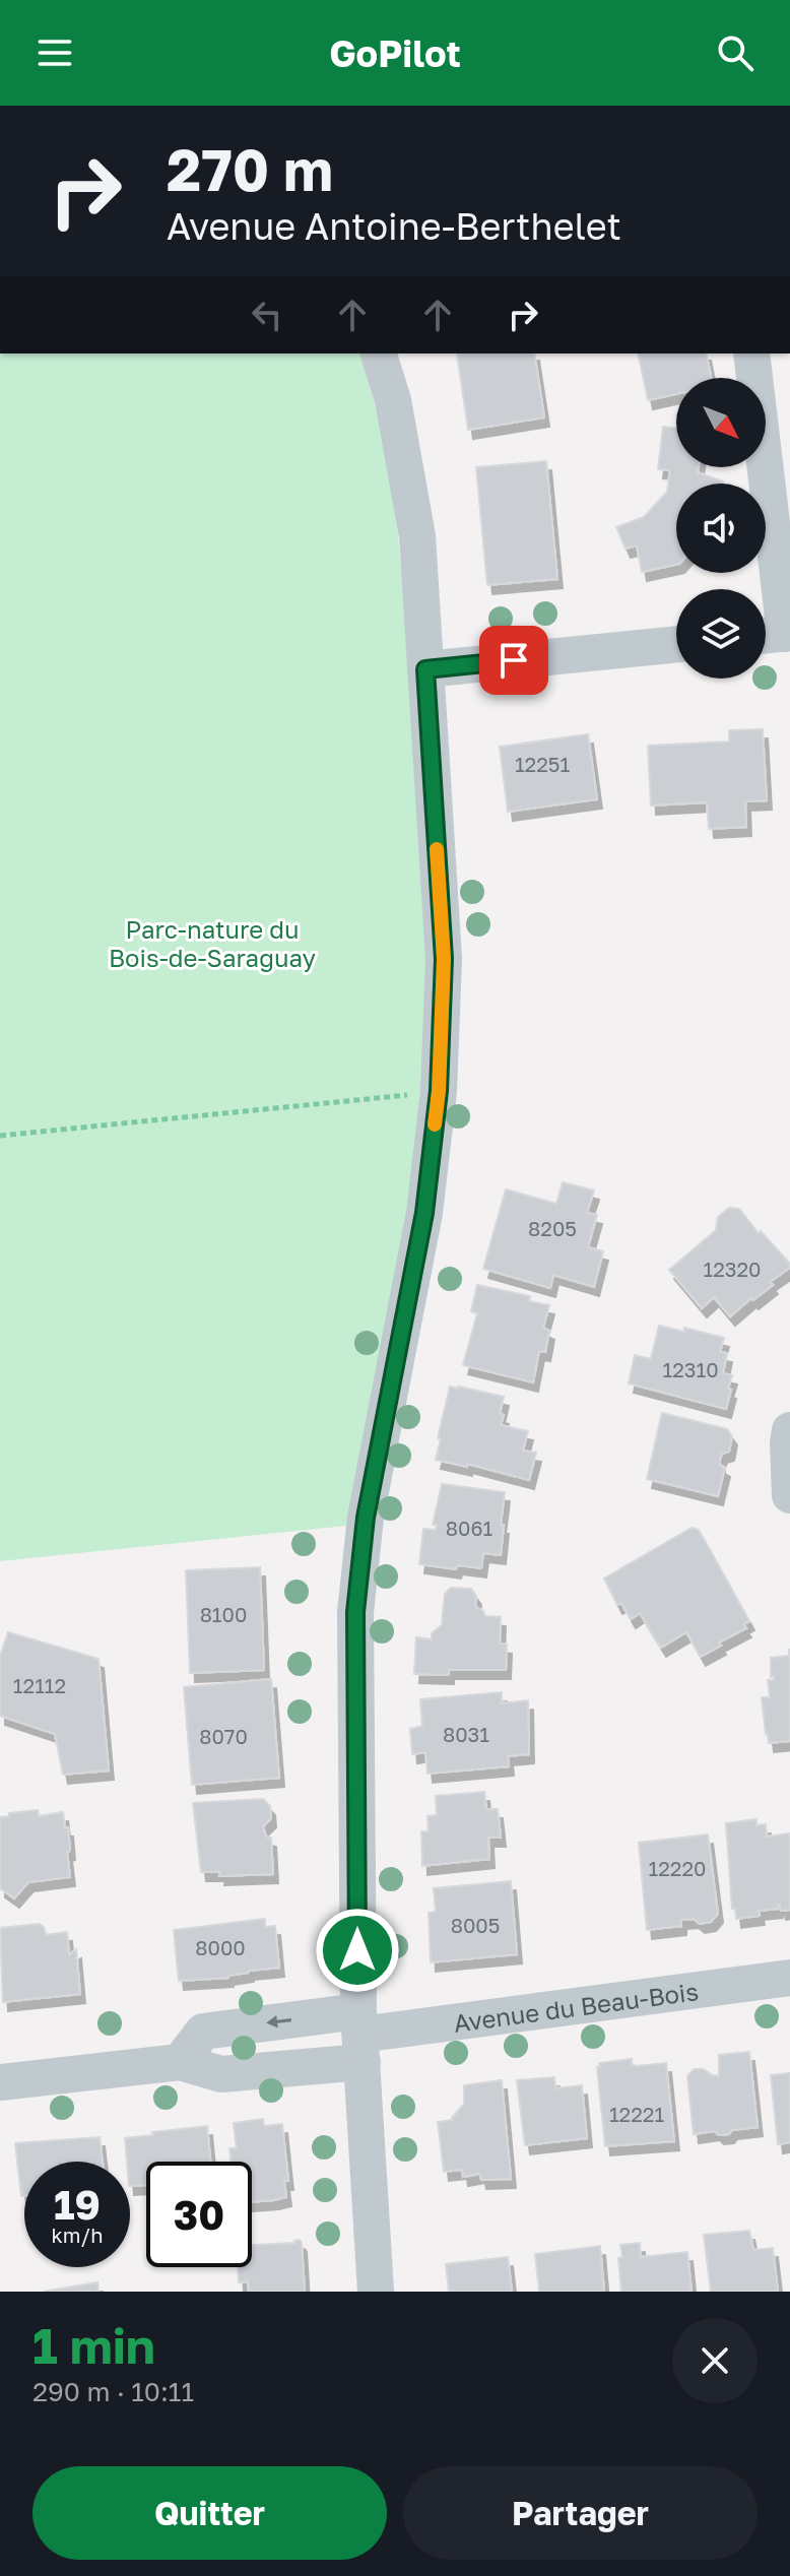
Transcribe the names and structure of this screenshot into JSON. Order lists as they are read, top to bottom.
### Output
{
  "streets": {
    "street": ["Avenue du Beau-Bois"]
  },
  "parks": ["Parc-nature du Bois-de-Saraguay"],
  "house_numbers": [
    "12251",
    "8205",
    "12320",
    "12310",
    "8061",
    "8100",
    "12112",
    "8031",
    "8070",
    "12220",
    "8005",
    "8000",
    "12221"
  ],
  "north": "bottom right",
  "page": {
    "header": "GoPilot",
    "turn": ["270 m", "Avenue Antoine-Berthelet"],
    "speed": "19 km/h",
    "limit": "30",
    "heading": ["1 min", "290 m · 10:11"],
    "buttons": ["Quitter", "Partager"]
  }
}
